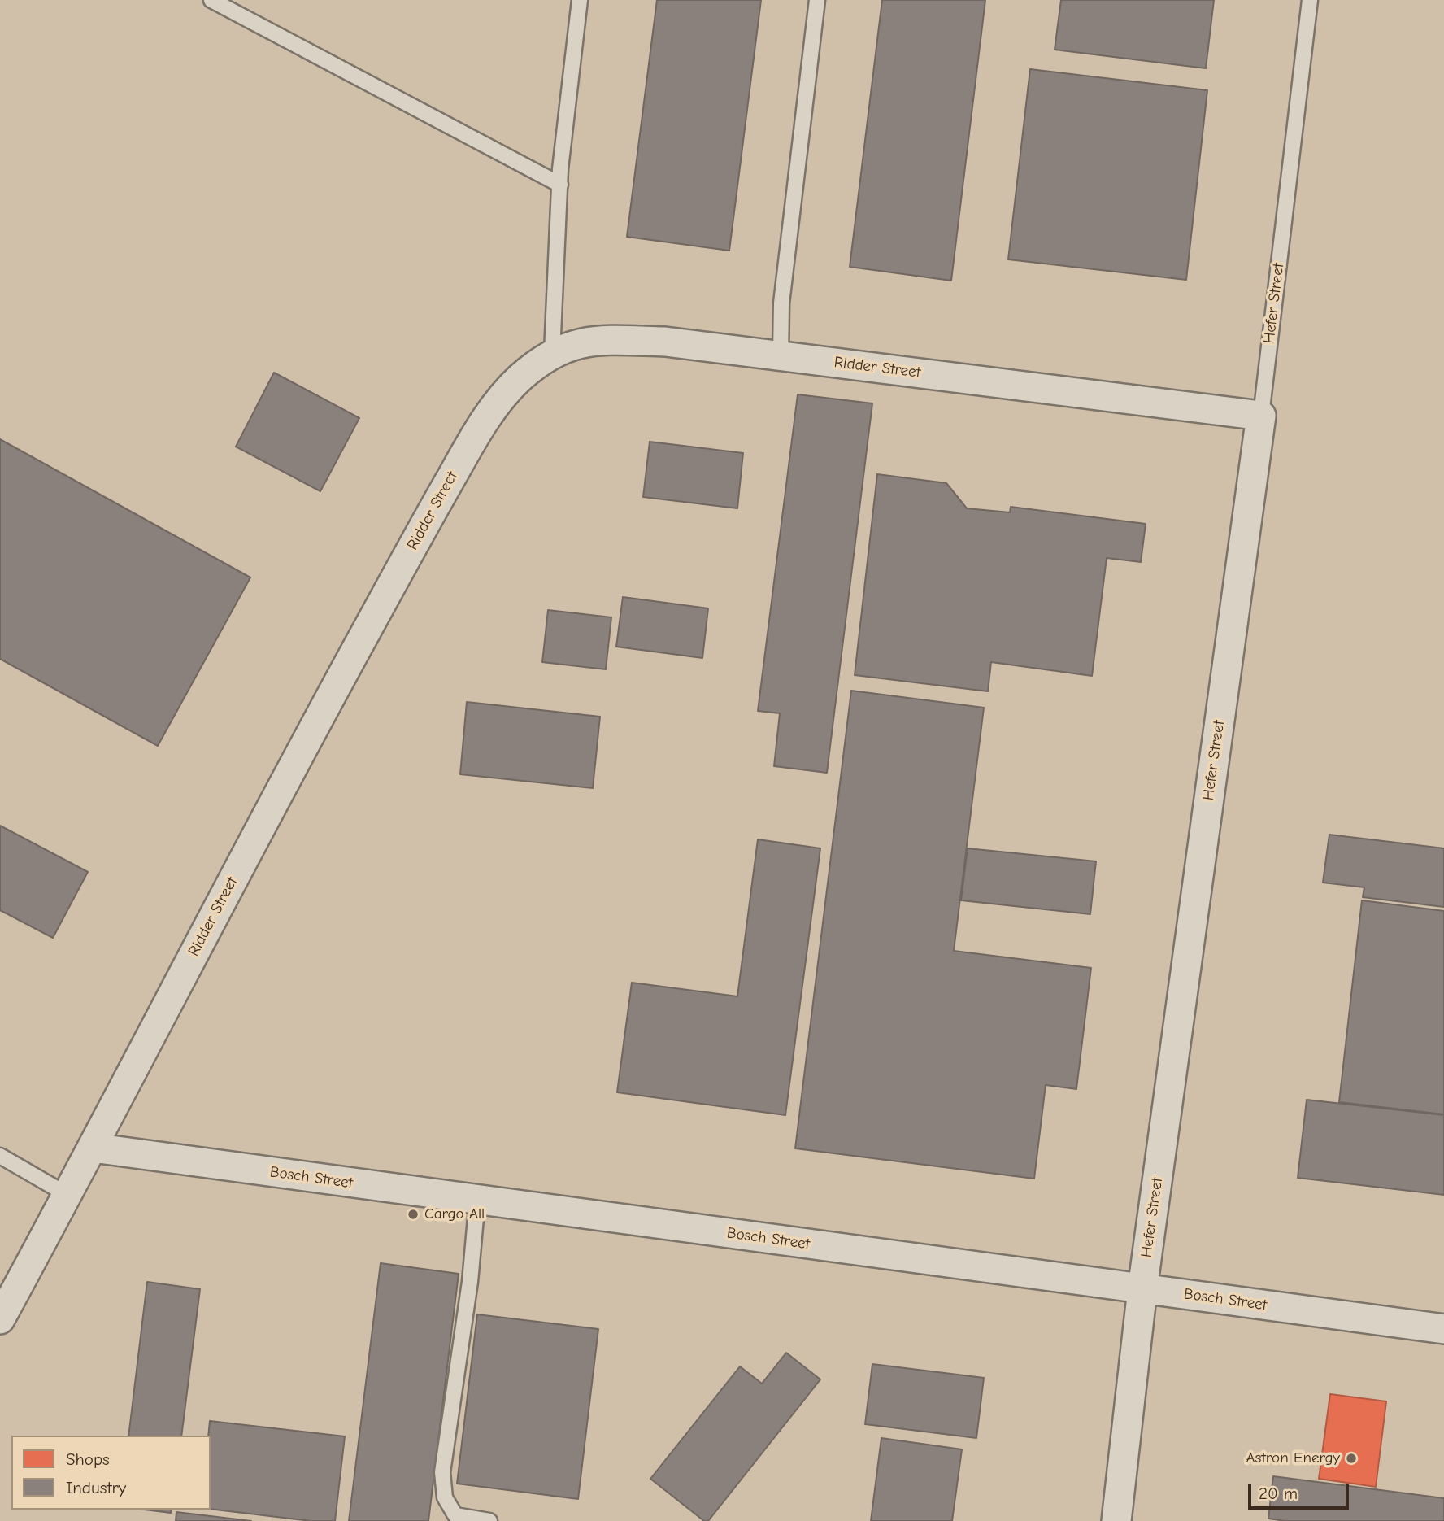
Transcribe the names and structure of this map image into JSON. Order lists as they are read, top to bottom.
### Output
{
  "streets": {
    "street": ["Hefer Street", "Ridder Street", "Bosch Street"]
  },
  "crossings": [
    ["Hefer Street", "Ridder Street"],
    ["Hefer Street", "Bosch Street"],
    ["Ridder Street", "Bosch Street"]
  ],
  "places": ["Cargo All", "Astron Energy"],
  "legend": ["Shops", "Industry"],
  "scale_bar": "20 m"
}
